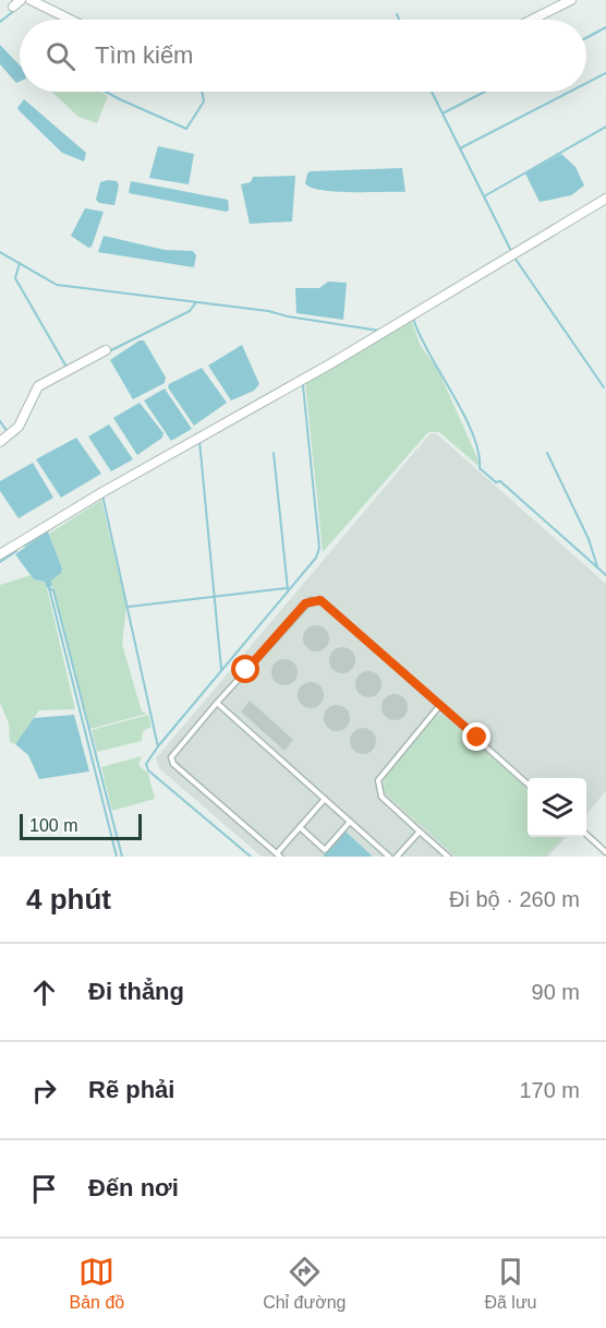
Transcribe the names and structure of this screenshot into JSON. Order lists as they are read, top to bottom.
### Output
{
  "scale_bar": "100 m",
  "page": {
    "search": "Tìm kiếm",
    "scale": "100 m",
    "heading": ["4 phút", "Đi bộ · 260 m"],
    "list": [
      ["Đi thẳng", "90 m"],
      ["Rẽ phải", "170 m"],
      "Đến nơi"
    ],
    "nav": ["Bản đồ", "Chỉ đường", "Đã lưu"]
  }
}
